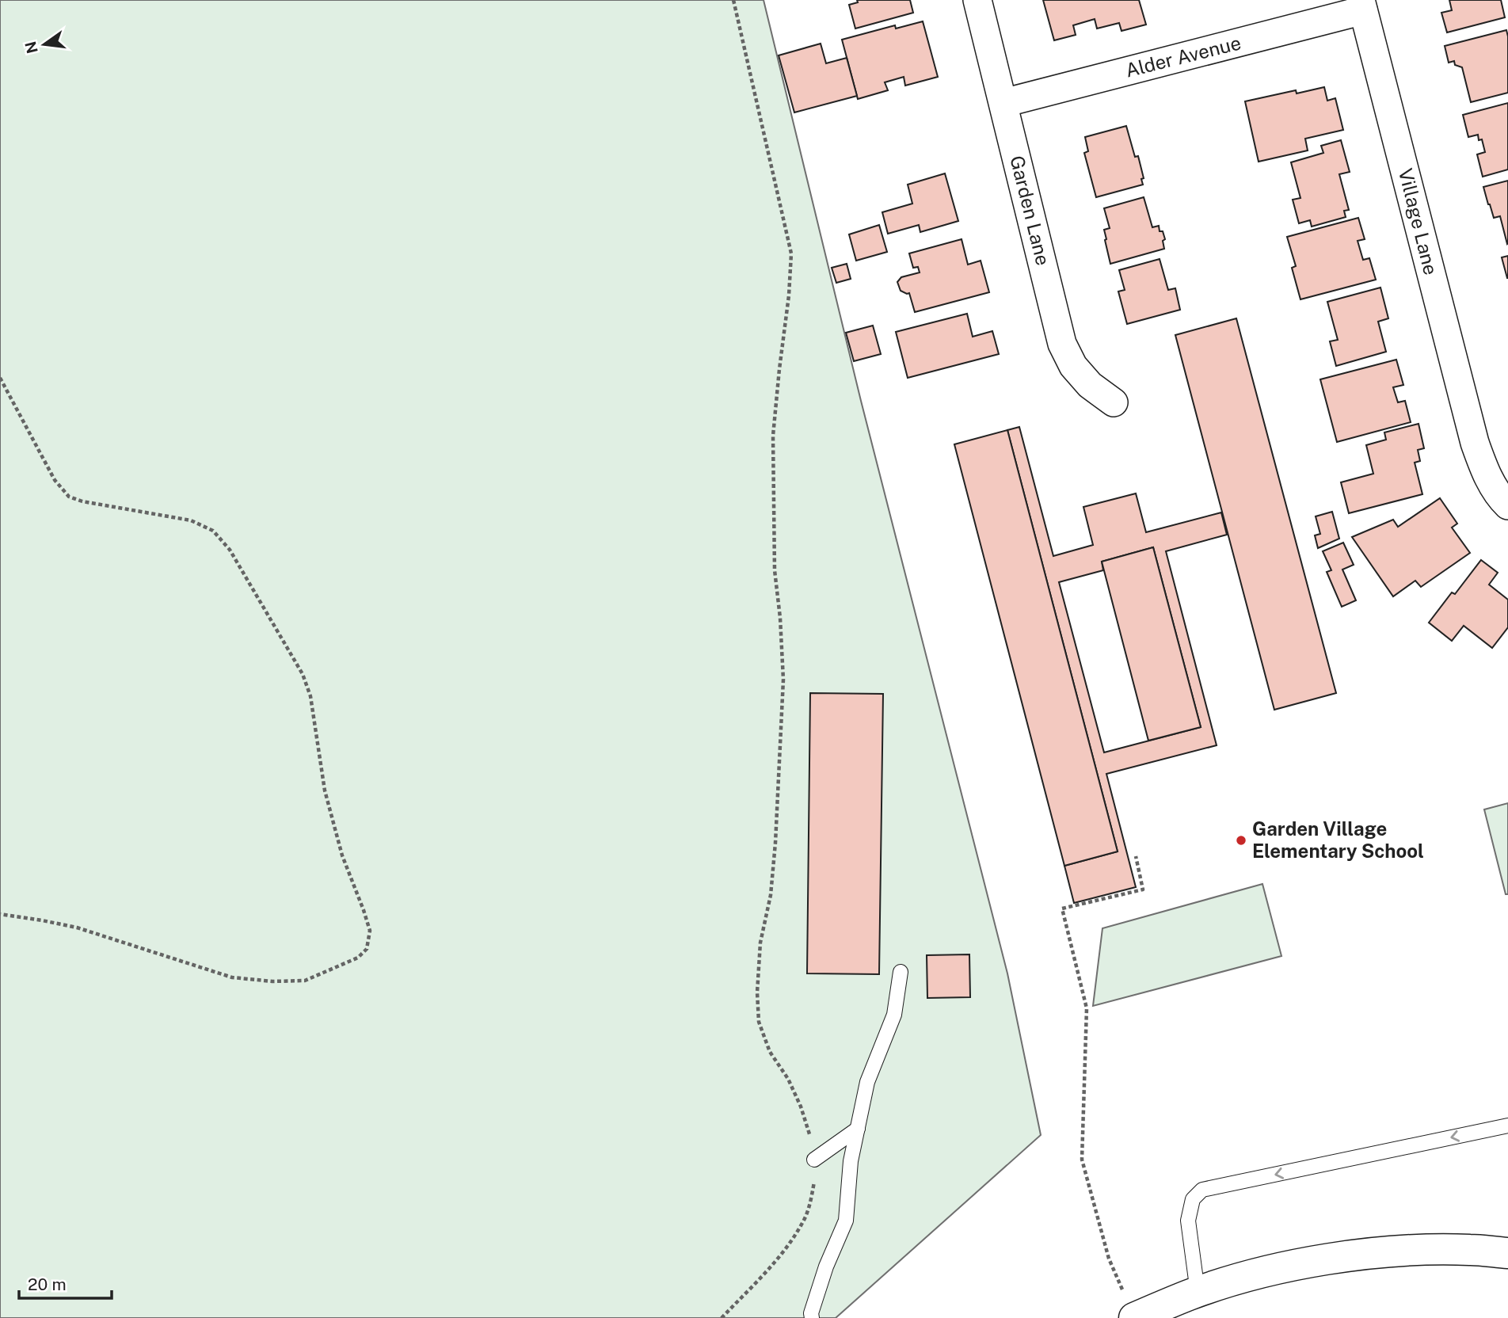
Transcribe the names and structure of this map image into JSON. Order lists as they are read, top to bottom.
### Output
{
  "streets": {
    "street": ["Alder Avenue", "Garden Lane", "Village Lane"]
  },
  "crossings": [
    ["Alder Avenue", "Garden Lane"],
    ["Alder Avenue", "Village Lane"]
  ],
  "places": ["Garden Village Elementary School"],
  "scale_bar": "20 m",
  "north": "left"
}
